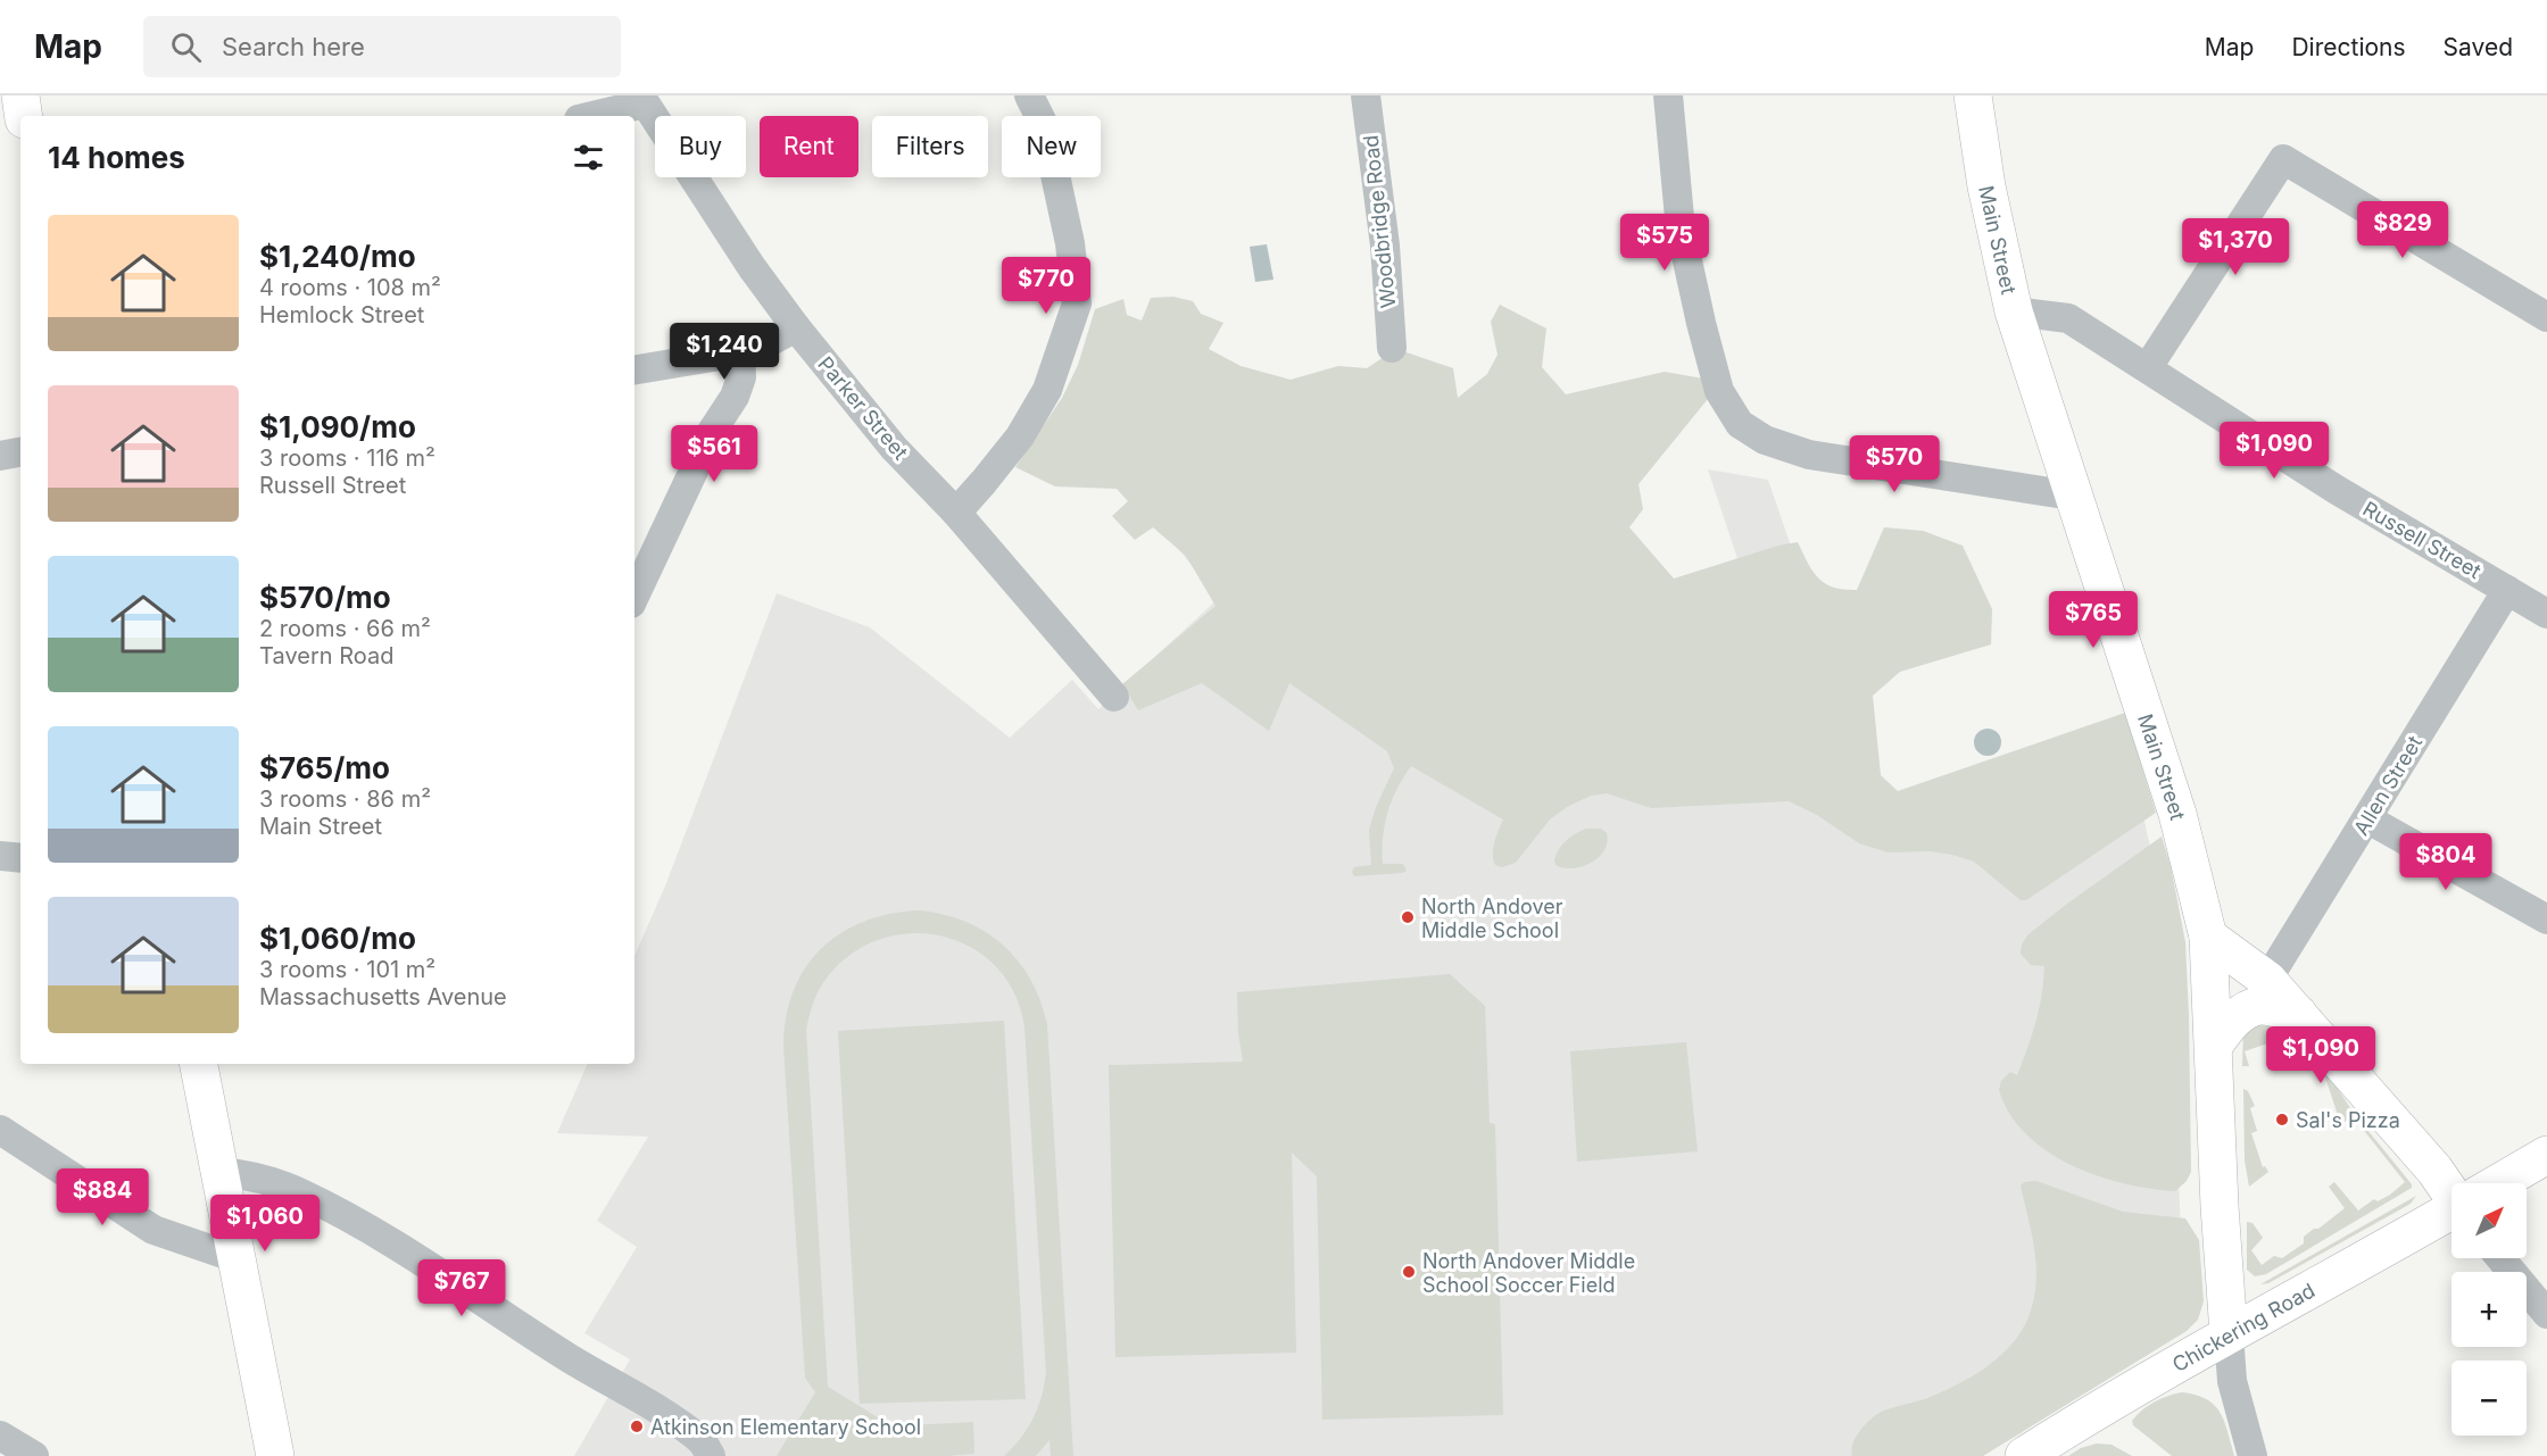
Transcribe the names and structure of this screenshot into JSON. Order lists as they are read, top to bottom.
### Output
{
  "streets": {
    "main road": ["Main Street", "Chickering Road"],
    "street": [
      "Woodbridge Road",
      "Parker Street",
      "Russell Street",
      "Allen Street"
    ]
  },
  "crossings": [
    ["Main Street", "Russell Street"],
    ["Main Street", "Chickering Road"],
    ["Russell Street", "Allen Street"]
  ],
  "places": [
    "North Andover Middle School",
    "Sal's Pizza",
    "North Andover Middle School Soccer Field",
    "Atkinson Elementary School"
  ],
  "north": "top right",
  "page": {
    "header": "Map",
    "search": "Search here",
    "nav": ["Map", "Directions", "Saved"],
    "chip": [
      "Buy",
      "Rent",
      "Filters",
      "New"
    ],
    "heading": "14 homes",
    "list": [
      {
        "name": "$1,240/mo",
        "note": "4 rooms · 108 m² · Hemlock Street"
      },
      {
        "name": "$1,090/mo",
        "note": "3 rooms · 116 m² · Russell Street"
      },
      {
        "name": "$570/mo",
        "note": "2 rooms · 66 m² · Tavern Road"
      },
      {
        "name": "$765/mo",
        "note": "3 rooms · 86 m² · Main Street"
      },
      {
        "name": "$1,060/mo",
        "note": "3 rooms · 101 m² · Massachusetts Avenue"
      }
    ],
    "price": [
      "$829",
      "$575",
      "$1,370",
      "$770",
      "$1,240",
      "$1,090",
      "$561",
      "$570",
      "$765",
      "$804",
      "$1,090",
      "$884",
      "$1,060",
      "$767"
    ],
    "map_buttons": ["+", "−"]
  }
}
